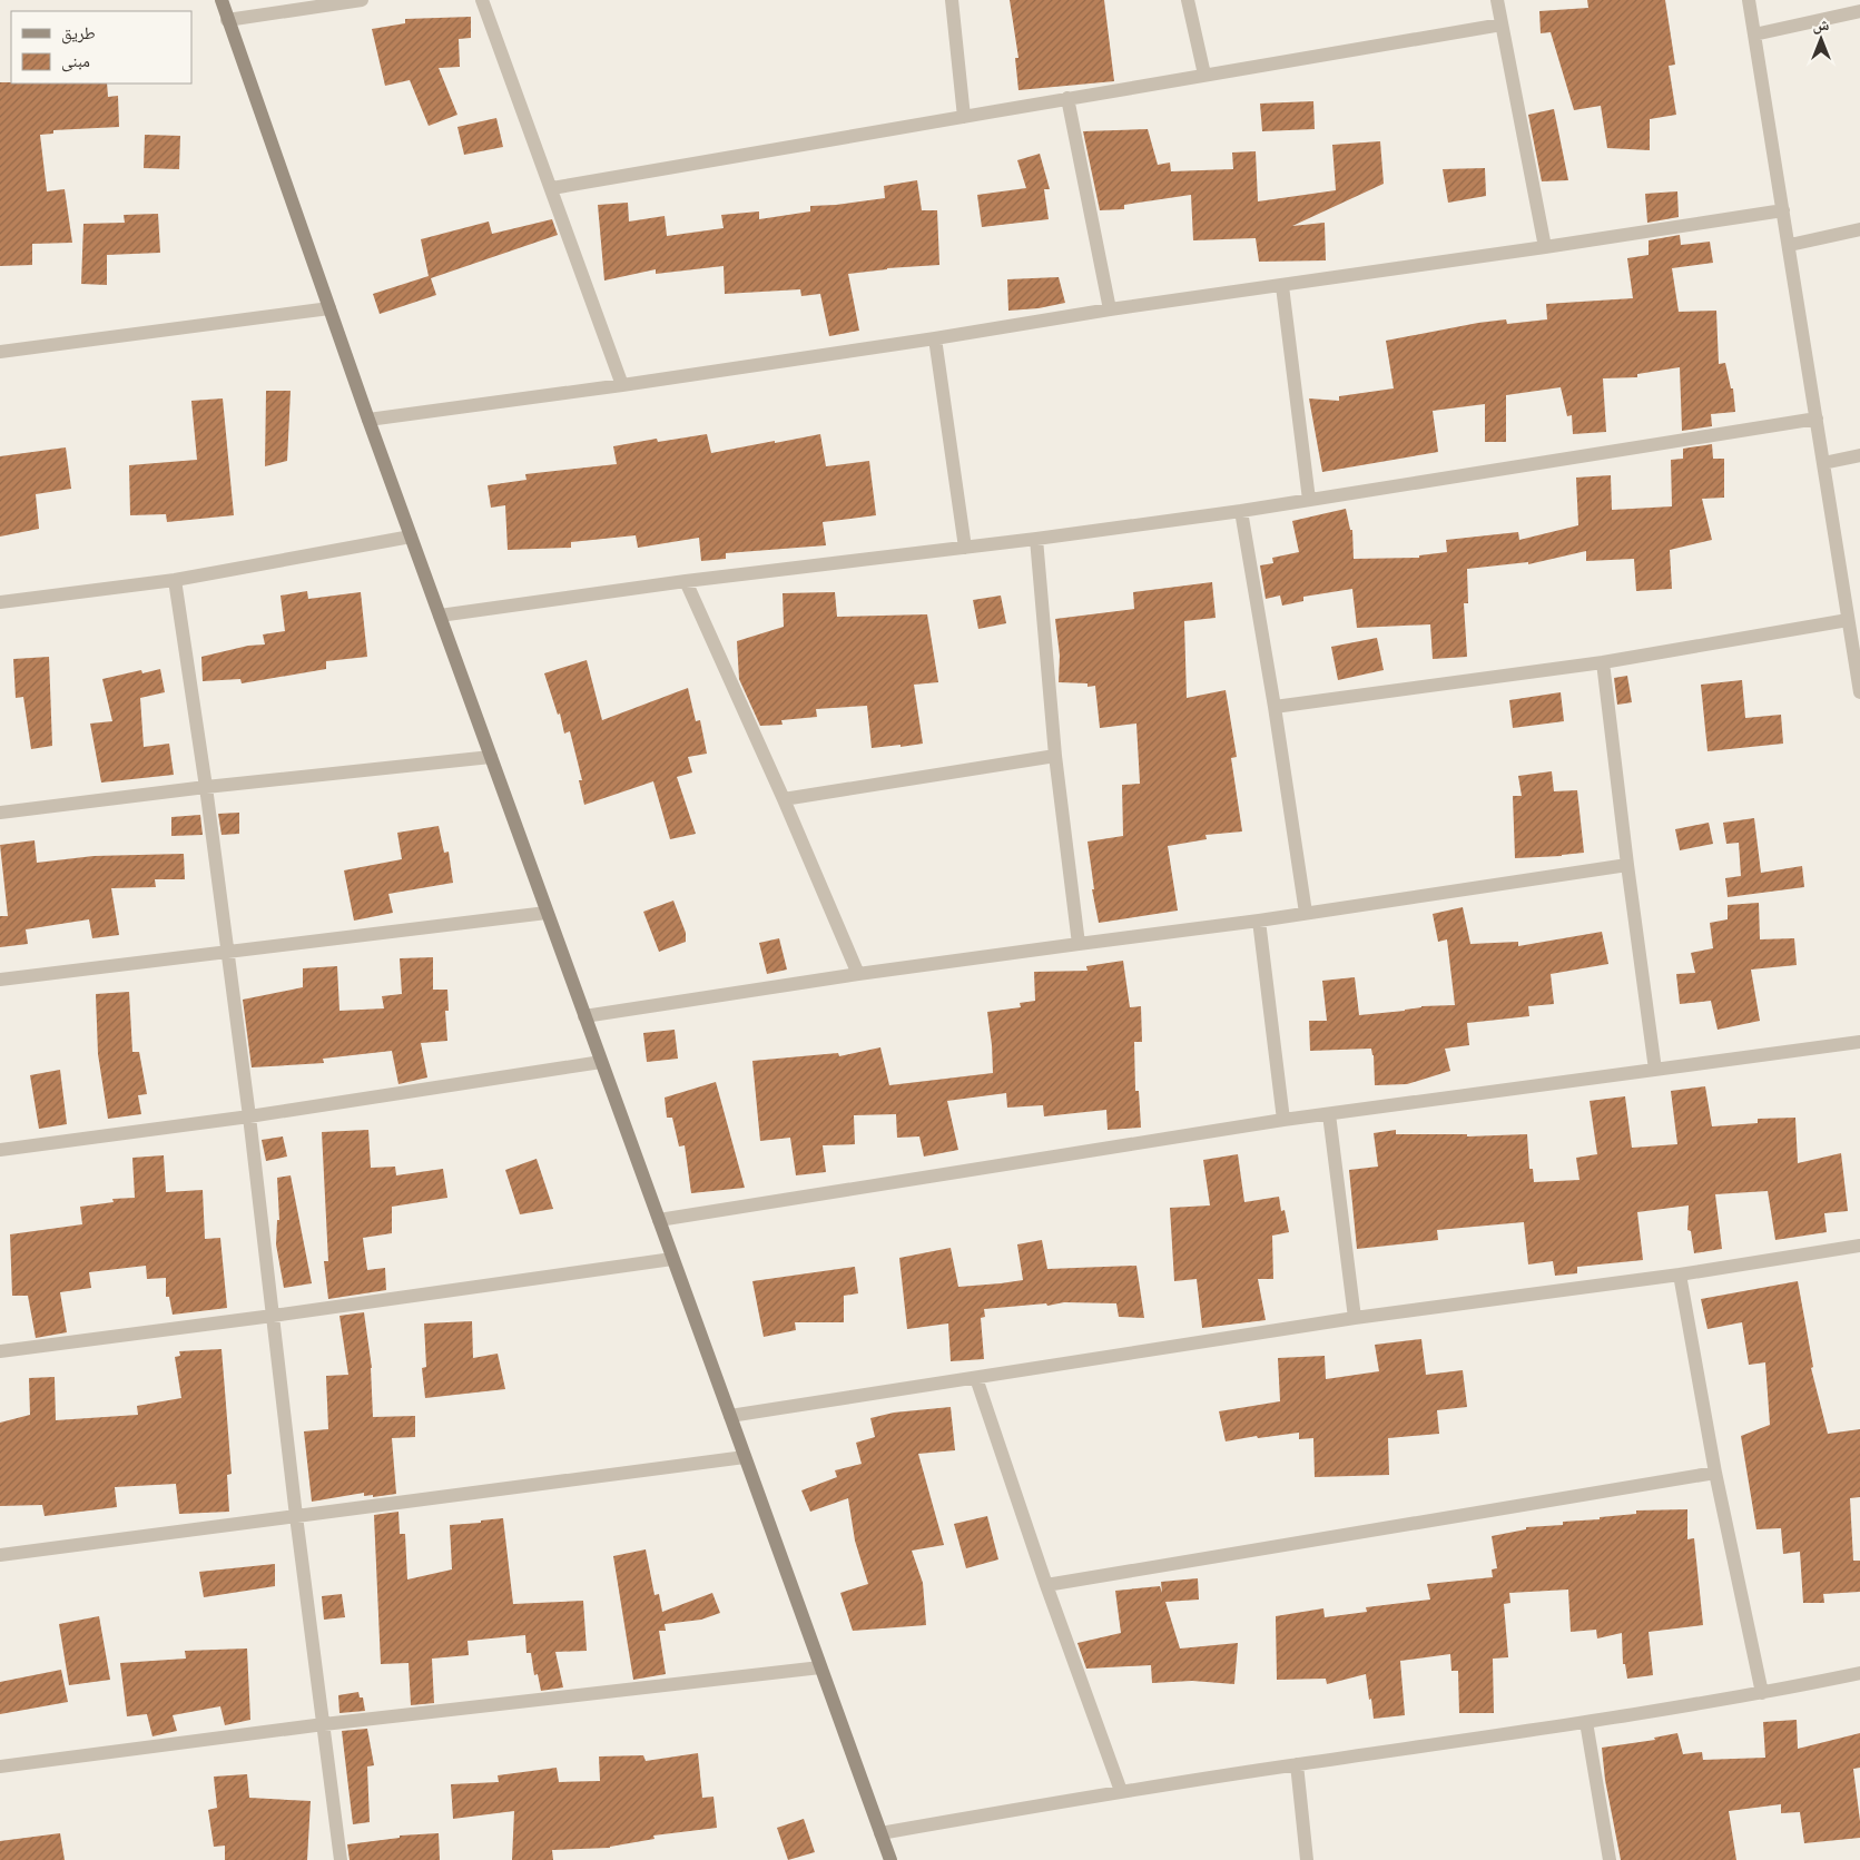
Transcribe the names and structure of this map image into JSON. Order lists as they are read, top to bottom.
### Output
{
  "legend": ["طريق", "مبنى"],
  "north": "top"
}
